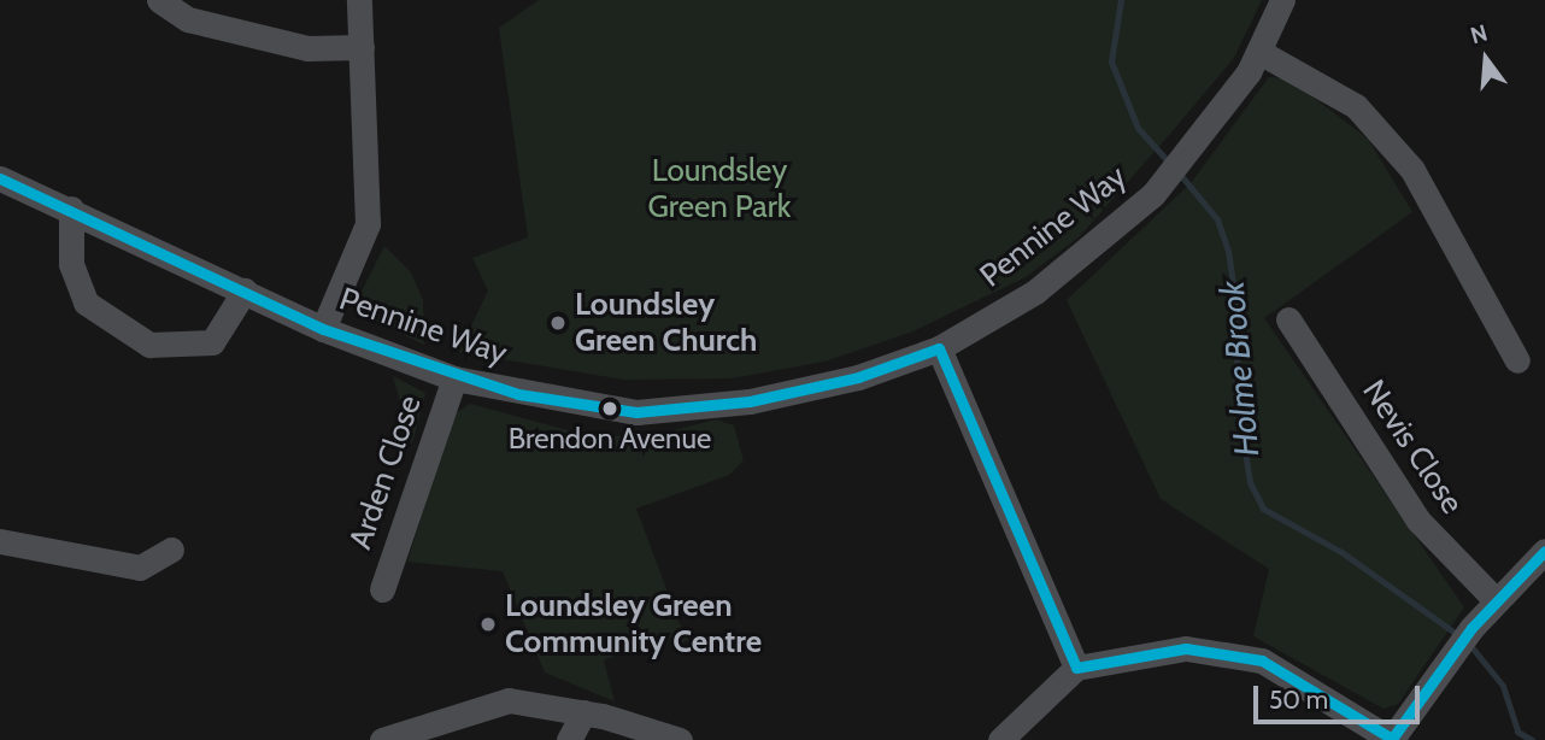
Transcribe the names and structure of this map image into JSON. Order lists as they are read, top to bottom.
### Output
{
  "streets": {
    "street": ["Pennine Way", "Nevis Close", "Arden Close"]
  },
  "crossings": [
    ["Pennine Way", "Arden Close"]
  ],
  "water": ["Holme Brook"],
  "parks": ["Loundsley Green Park"],
  "places": ["Loundsley Green Church", "Brendon Avenue", "Loundsley Green Community Centre"],
  "scale_bar": "50 m",
  "north": "top"
}
